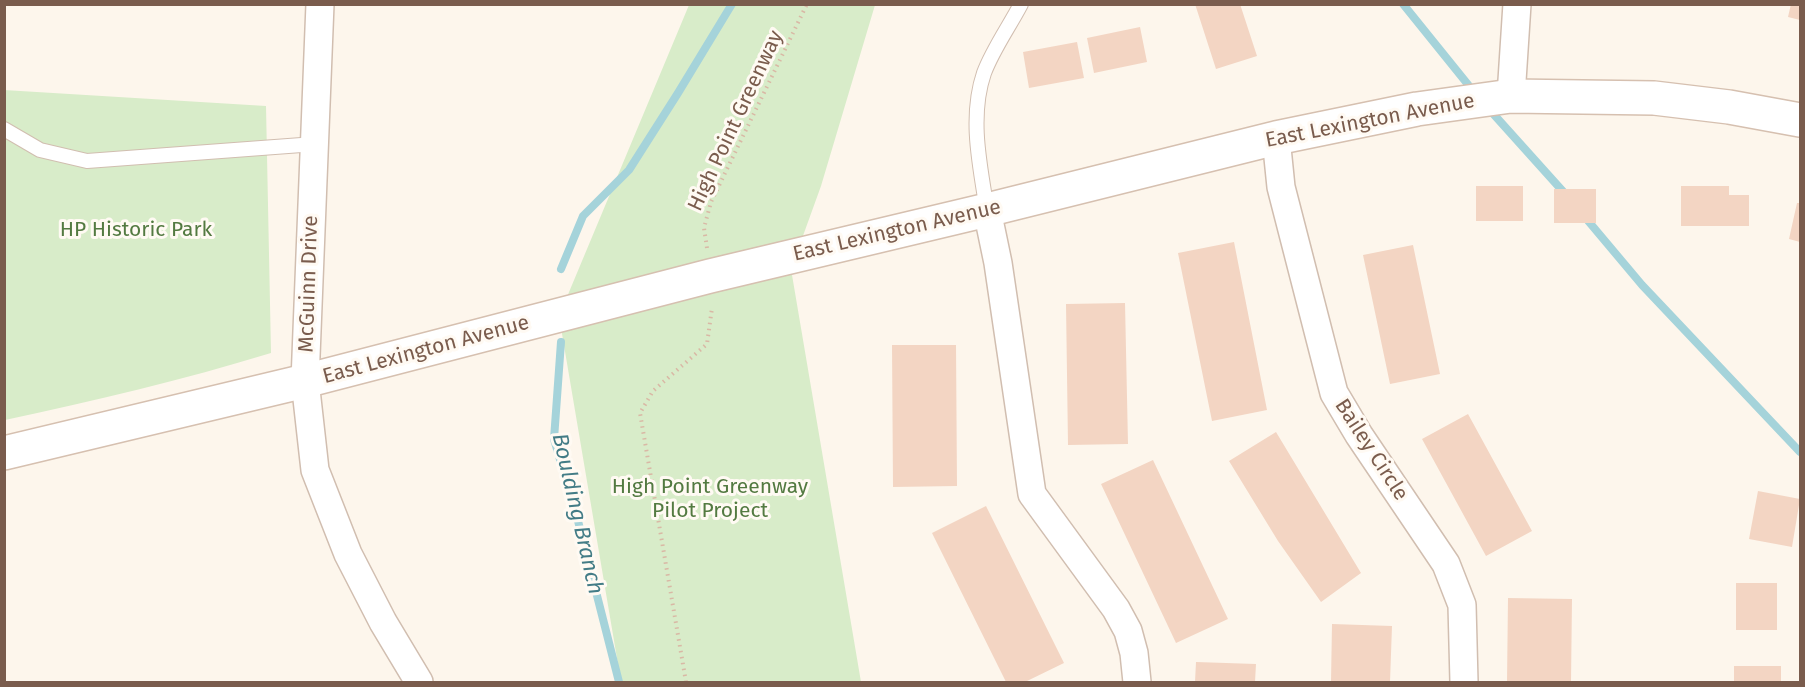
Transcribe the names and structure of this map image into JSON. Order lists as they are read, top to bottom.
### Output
{
  "streets": {
    "main road": ["East Lexington Avenue"],
    "street": ["McGuinn Drive", "Bailey Circle"],
    "path": ["High Point Greenway"]
  },
  "crossings": [
    ["East Lexington Avenue", "McGuinn Drive"],
    ["East Lexington Avenue", "Bailey Circle"]
  ],
  "water": ["Boulding Branch"],
  "parks": ["HP Historic Park", "High Point Greenway Pilot Project"]
}
